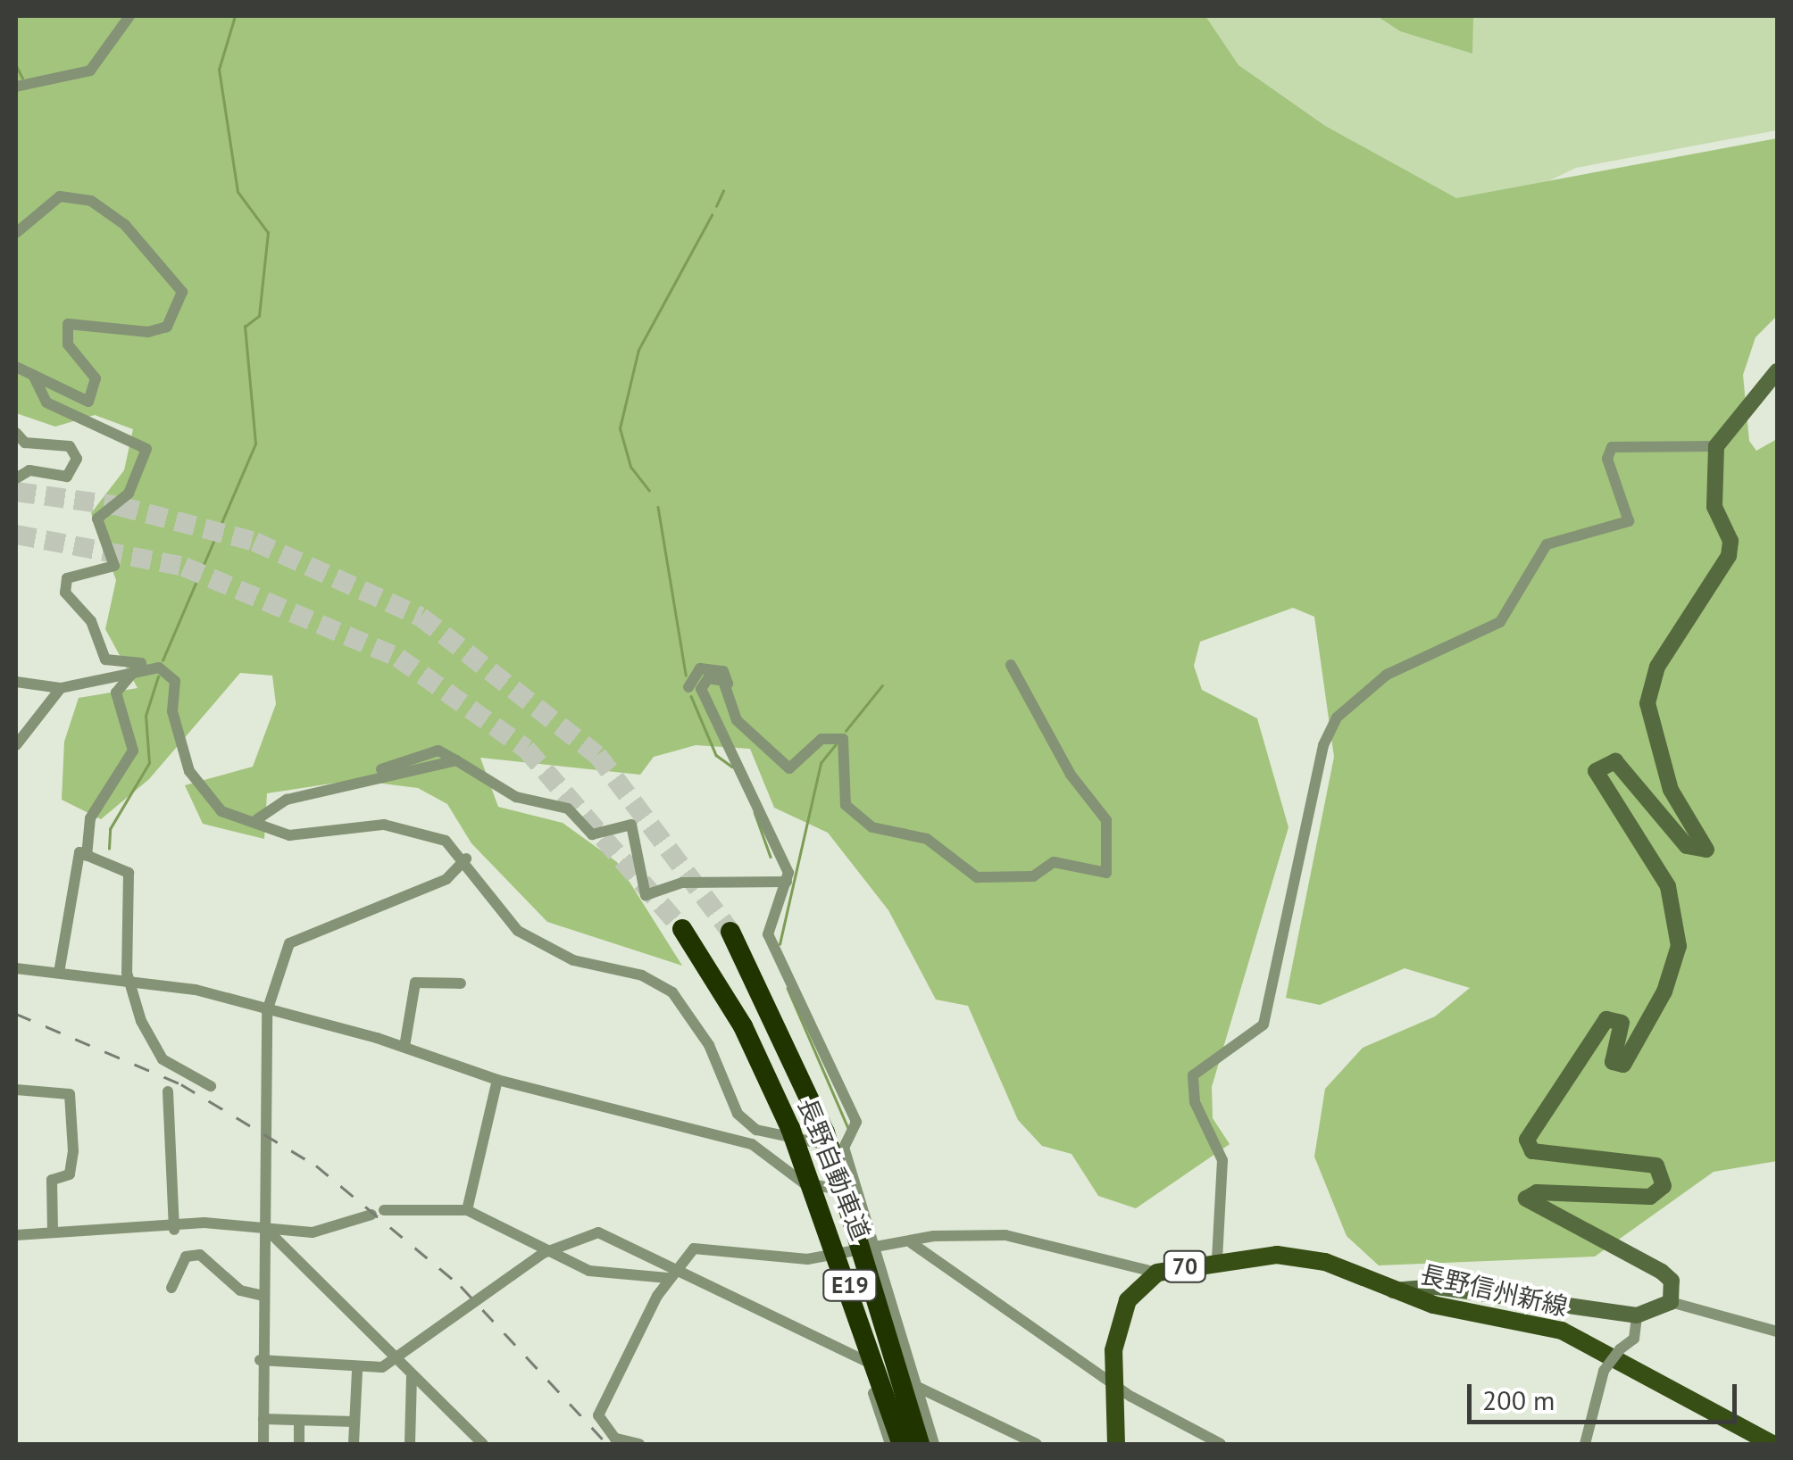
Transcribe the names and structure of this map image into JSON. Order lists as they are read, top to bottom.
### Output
{
  "streets": {
    "highway": ["長野自動車道", "E19"],
    "main road": ["70", "長野信州新線"]
  },
  "crossings": [
    ["70", "長野信州新線"]
  ],
  "scale_bar": "200 m"
}
